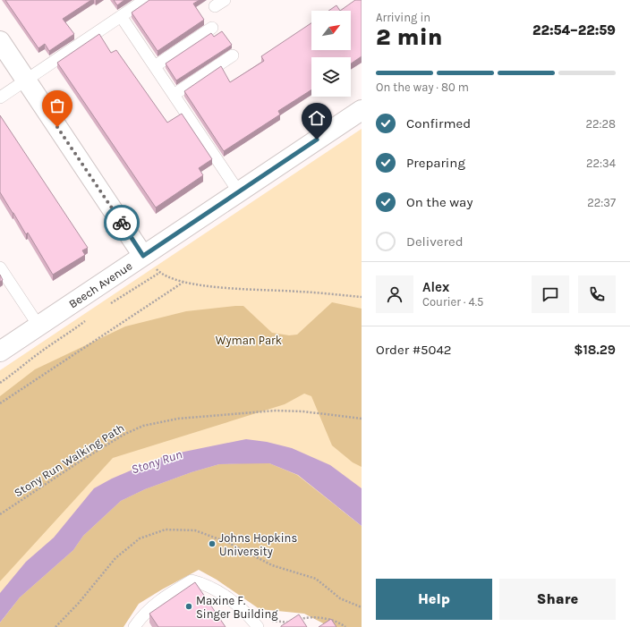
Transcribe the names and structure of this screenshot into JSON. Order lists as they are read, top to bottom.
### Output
{
  "streets": {
    "street": ["Beech Avenue"],
    "path": ["Stony Run Walking Path"]
  },
  "water": ["Stony Run"],
  "parks": ["Wyman Park"],
  "places": ["Johns Hopkins University", "Maxine F. Singer Building"],
  "north": "top right",
  "page": {
    "heading": ["2 min", "Arriving in", "22:54–22:59"],
    "panel": [
      "Alex",
      "Courier · 4.5",
      "Order #5042",
      "$18.29"
    ],
    "bar": "On the way · 80 m",
    "list": [
      ["Confirmed", "22:28"],
      ["Preparing", "22:34"],
      ["On the way", "22:37"],
      "Delivered"
    ],
    "buttons": ["Help", "Share"]
  }
}
